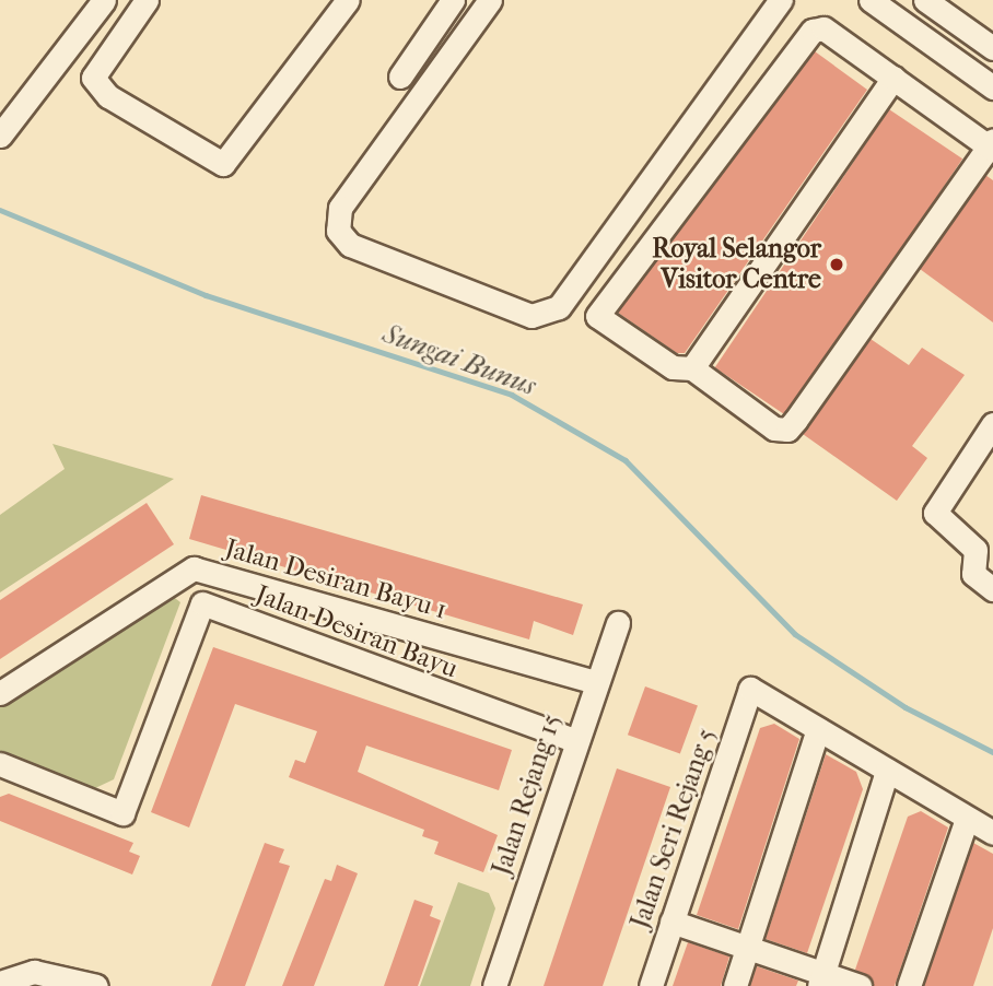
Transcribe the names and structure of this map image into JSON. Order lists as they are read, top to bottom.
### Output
{
  "streets": {
    "street": [
      "Jalan Desiran Bayu 1",
      "Jalan Desiran Bayu",
      "Jalan Rejang 15",
      "Jalan Seri Rejang 5"
    ]
  },
  "crossings": [
    ["Jalan Desiran Bayu 1", "Jalan Rejang 15"],
    ["Jalan Desiran Bayu", "Jalan Rejang 15"]
  ],
  "water": ["Sungai Bunus"],
  "places": ["Royal Selangor Visitor Centre"]
}
